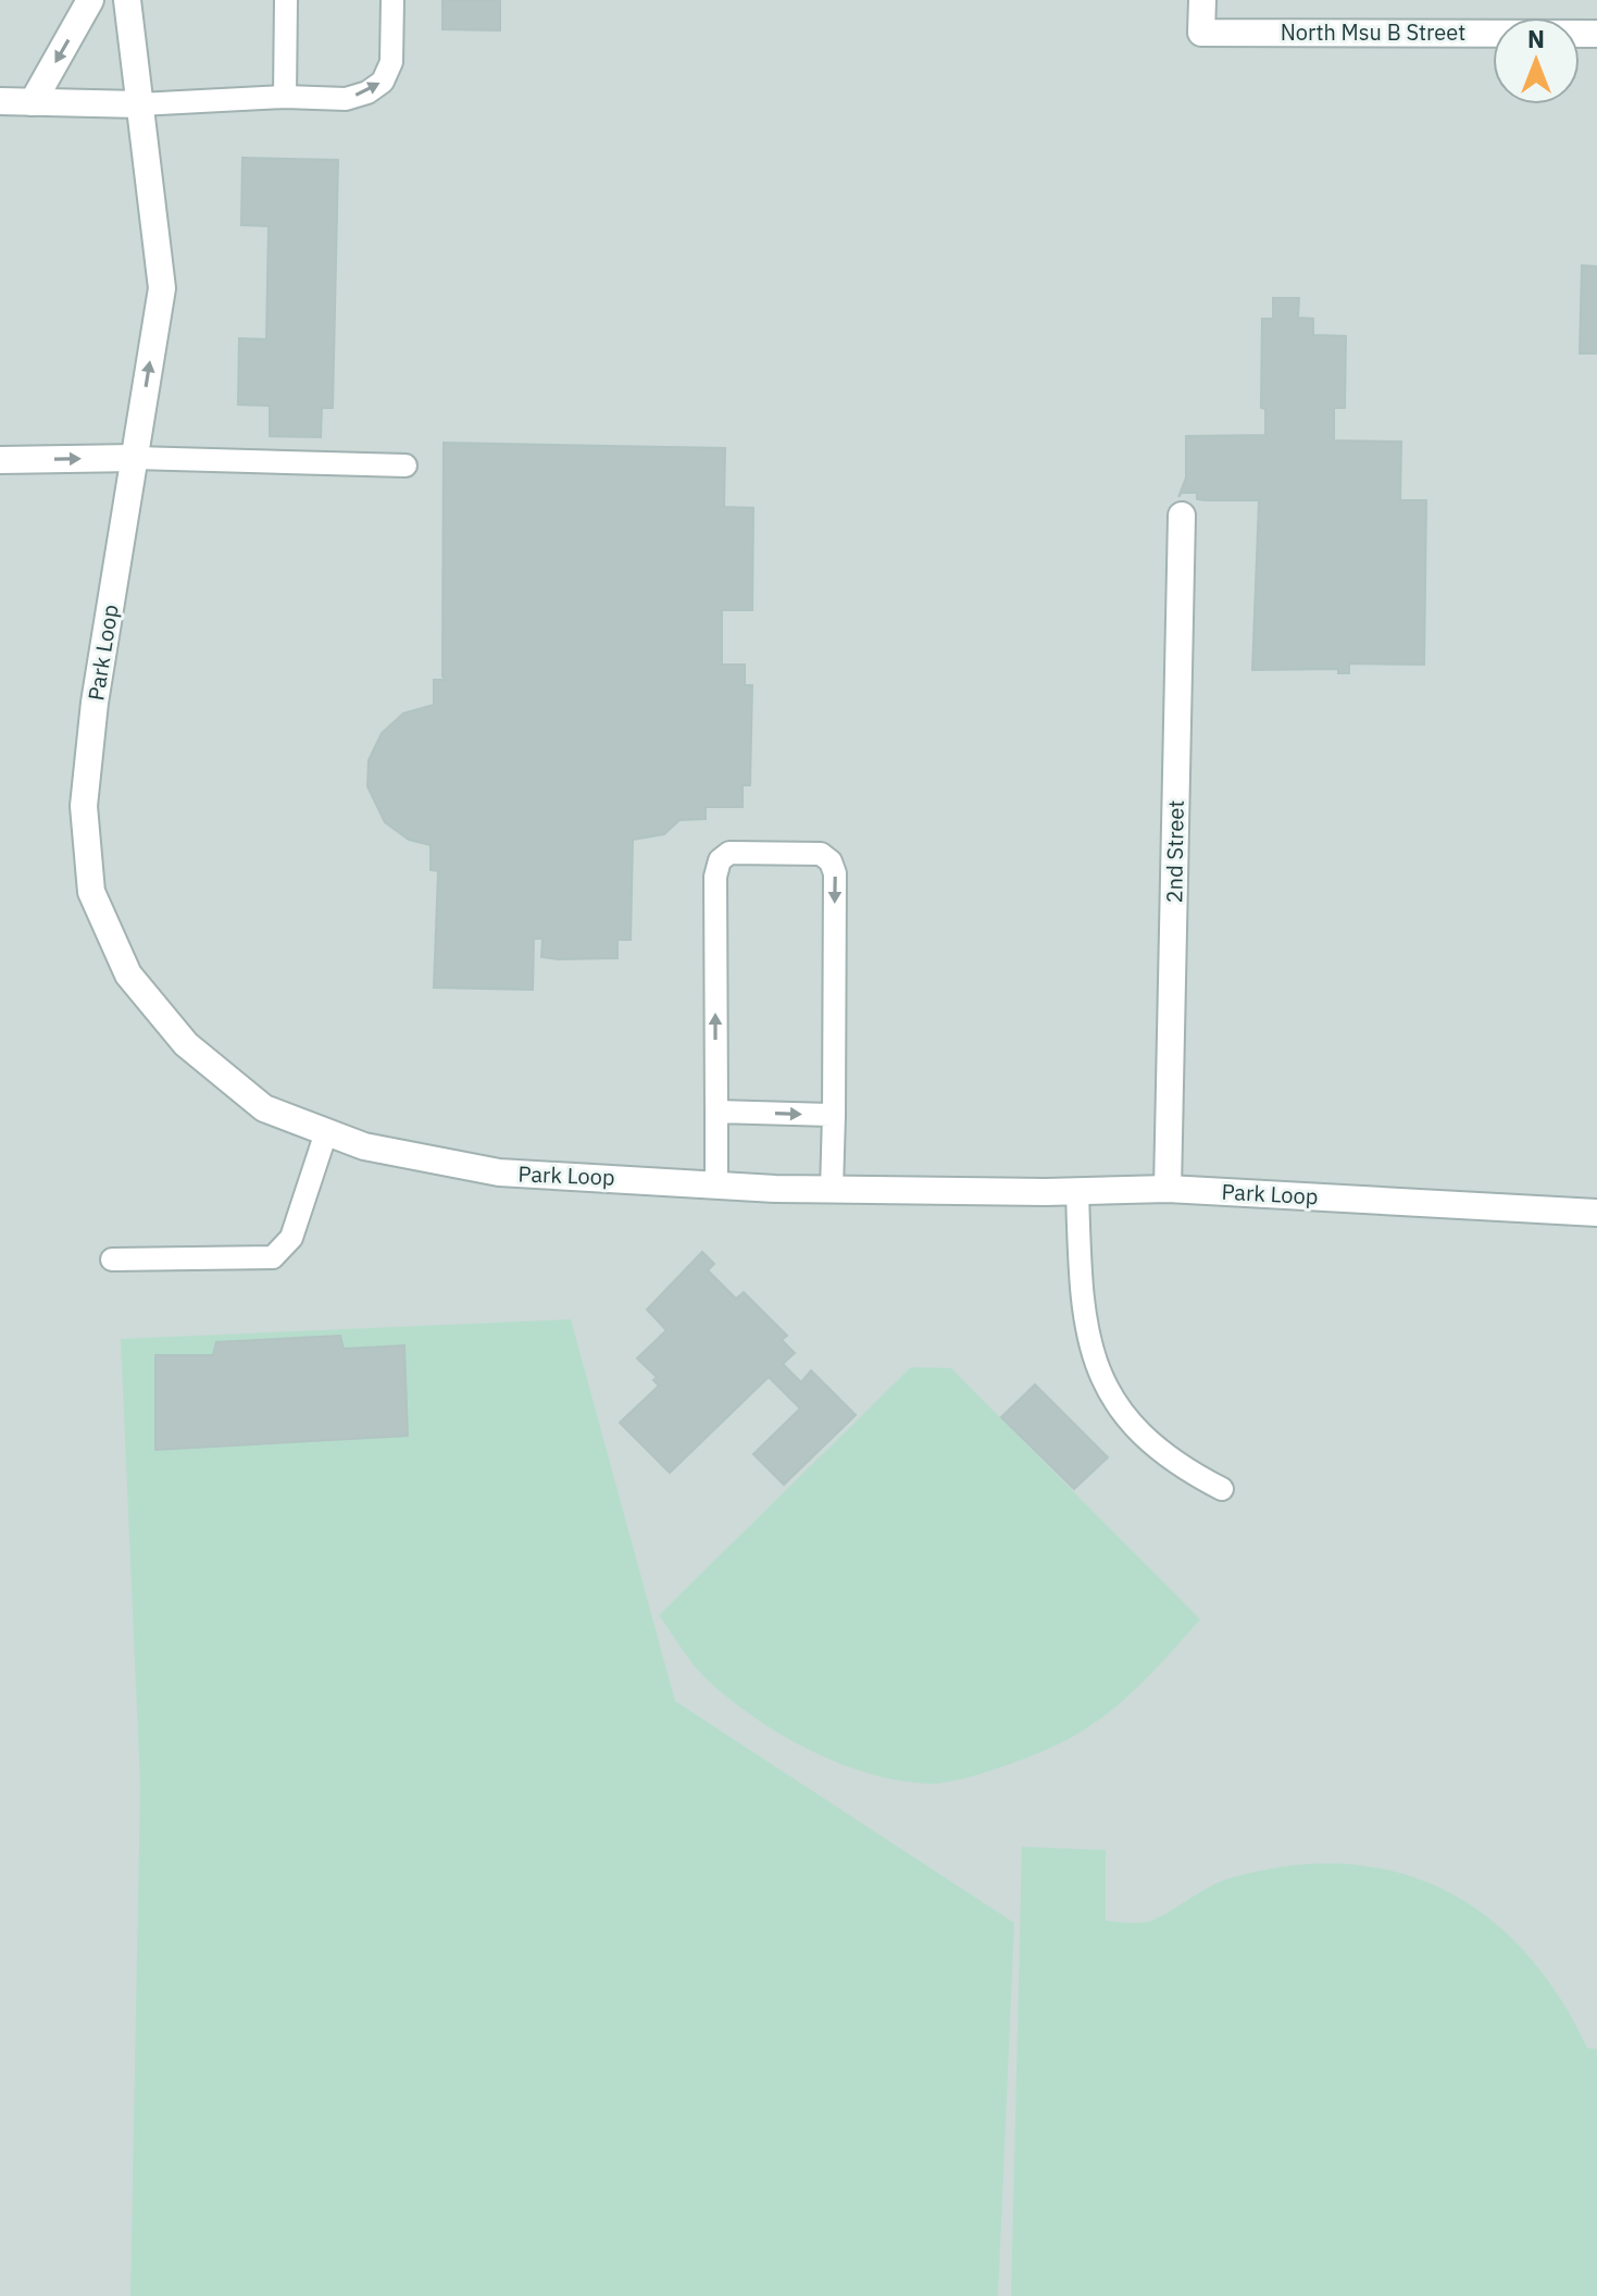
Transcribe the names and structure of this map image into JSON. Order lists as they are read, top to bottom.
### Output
{
  "streets": {
    "street": ["North Msu B Street", "Park Loop", "2nd Street"]
  },
  "crossings": [
    ["Park Loop", "2nd Street"]
  ],
  "north": "top"
}
